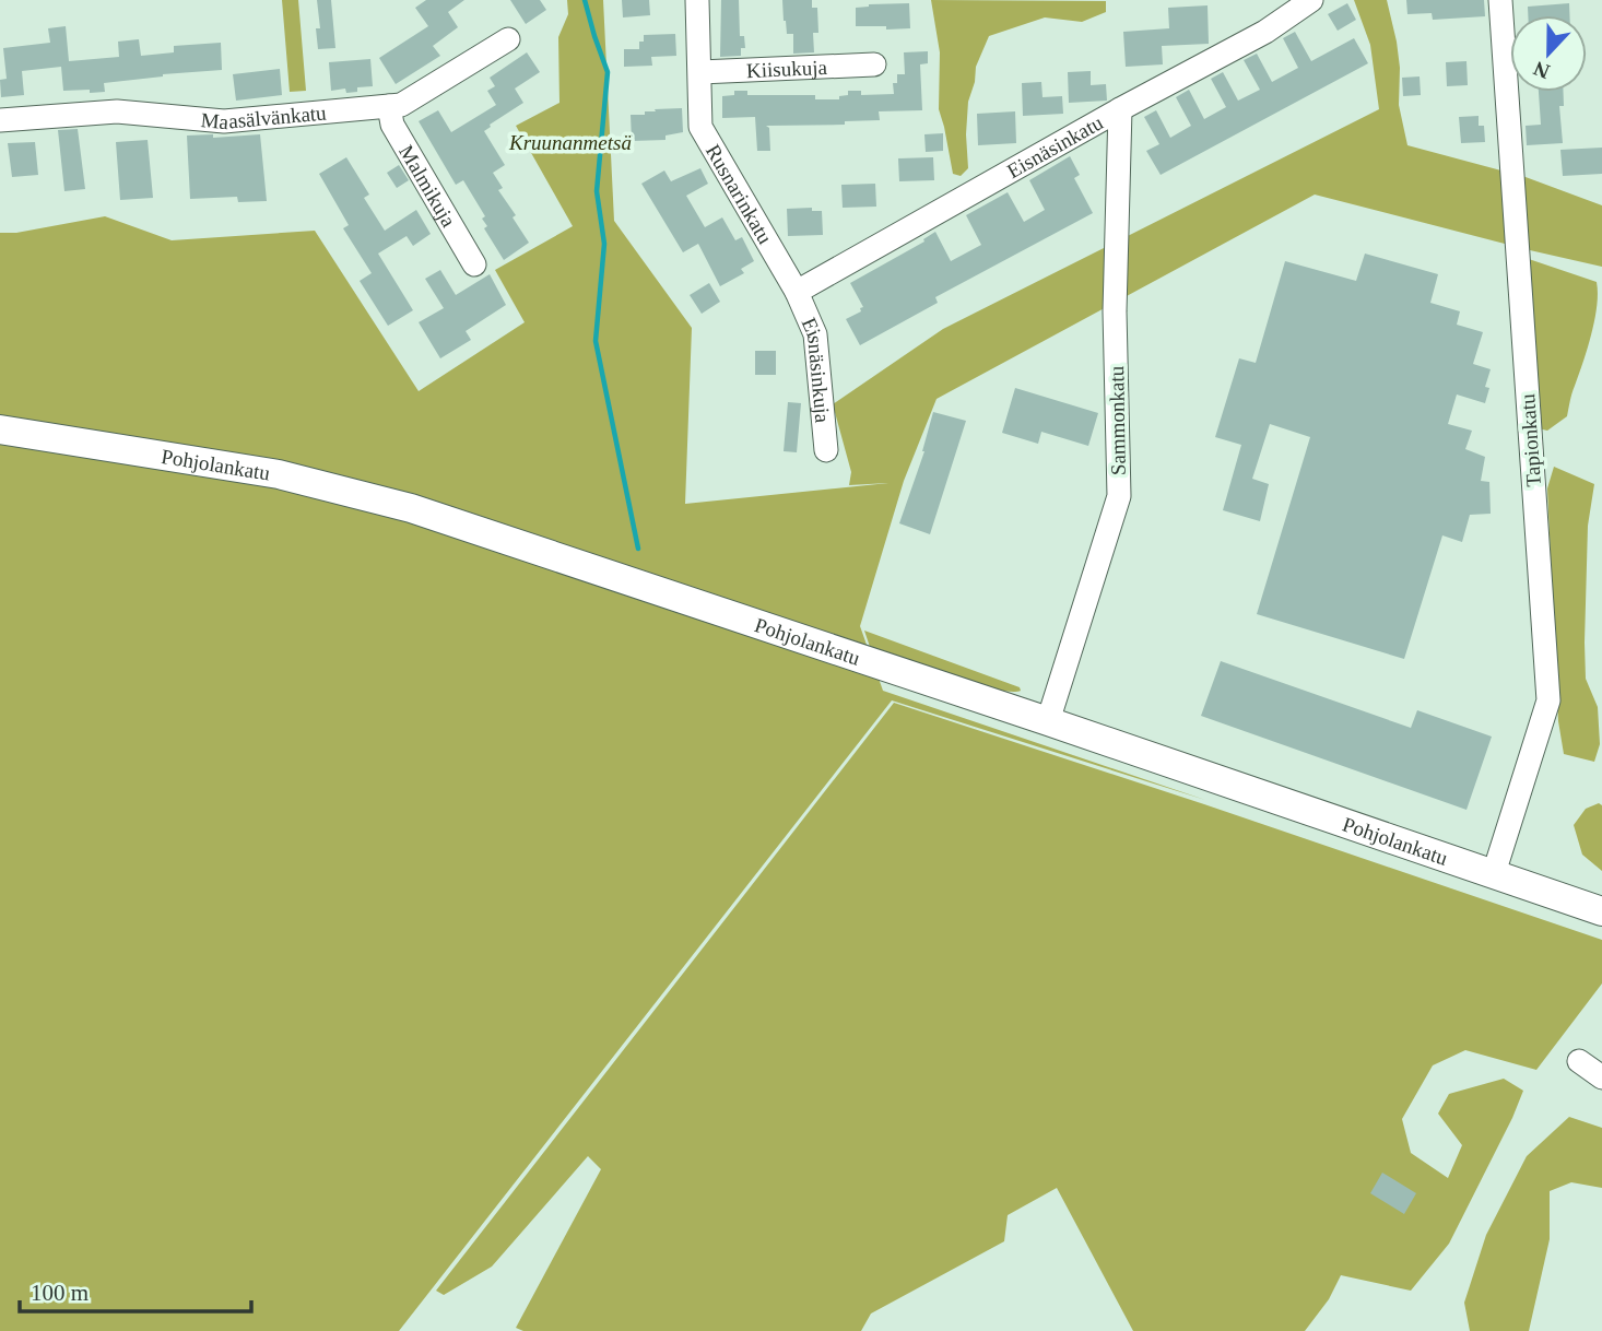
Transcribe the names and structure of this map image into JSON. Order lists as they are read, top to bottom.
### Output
{
  "streets": {
    "main road": ["Pohjolankatu"],
    "street": [
      "Kiisukuja",
      "Maasälvänkatu",
      "Eisnäsinkatu",
      "Malmikuja",
      "Rusnarinkatu",
      "Eisnäsinkuja",
      "Sammonkatu",
      "Tapionkatu"
    ]
  },
  "crossings": [
    ["Kiisukuja", "Rusnarinkatu"],
    ["Maasälvänkatu", "Malmikuja"],
    ["Eisnäsinkatu", "Rusnarinkatu"],
    ["Eisnäsinkatu", "Eisnäsinkuja"],
    ["Eisnäsinkatu", "Sammonkatu"],
    ["Rusnarinkatu", "Eisnäsinkuja"],
    ["Sammonkatu", "Pohjolankatu"],
    ["Tapionkatu", "Pohjolankatu"]
  ],
  "parks": ["Kruunanmetsä"],
  "scale_bar": "100 m",
  "north": "bottom"
}
